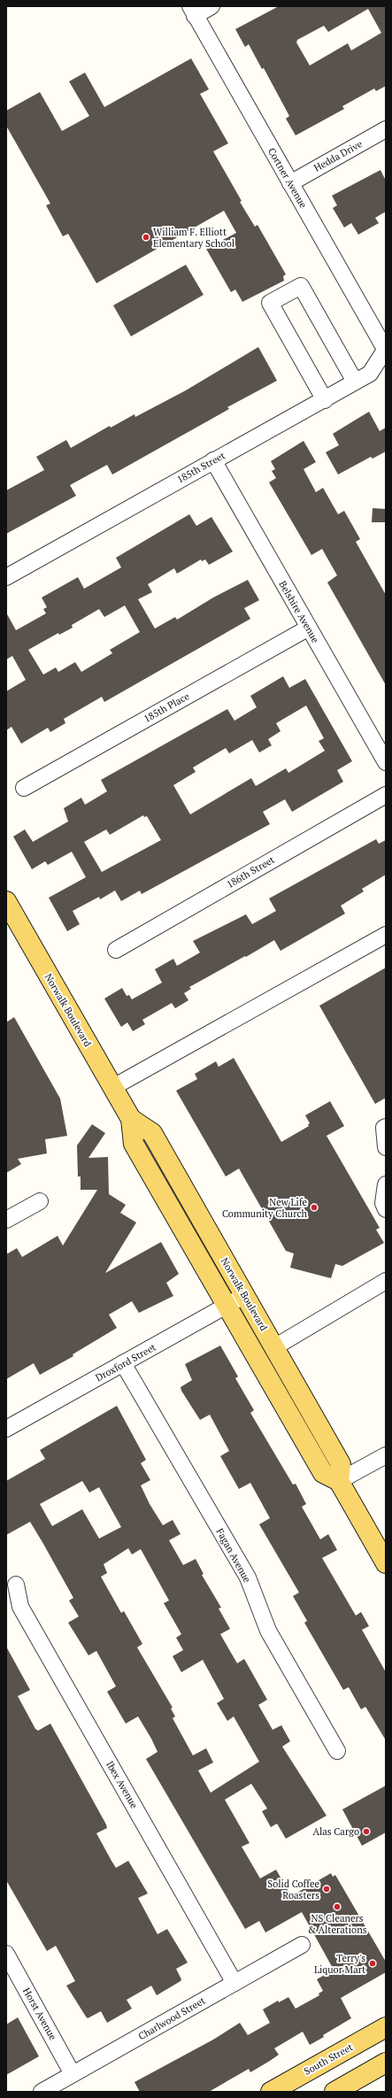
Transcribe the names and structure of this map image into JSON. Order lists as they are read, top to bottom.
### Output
{
  "streets": {
    "main road": ["Norwalk Boulevard", "South Street"],
    "street": [
      "Hedda Drive",
      "Cortner Avenue",
      "185th Street",
      "Belshire Avenue",
      "185th Place",
      "186th Street",
      "Droxford Street",
      "Fagan Avenue",
      "Ibex Avenue",
      "Horst Avenue",
      "Charlwood Street"
    ]
  },
  "crossings": [
    ["Hedda Drive", "Cortner Avenue"],
    ["Cortner Avenue", "185th Street"],
    ["185th Street", "Belshire Avenue"],
    ["Belshire Avenue", "185th Place"],
    ["Norwalk Boulevard", "Droxford Street"],
    ["Droxford Street", "Fagan Avenue"],
    ["Ibex Avenue", "Charlwood Street"],
    ["Horst Avenue", "Charlwood Street"]
  ],
  "places": [
    "William F. Elliott Elementary School",
    "New Life Community Church",
    "Alas Cargo",
    "Solid Coffee Roasters",
    "NS Cleaners & Alterations",
    "Terry's Liquor Mart"
  ]
}
